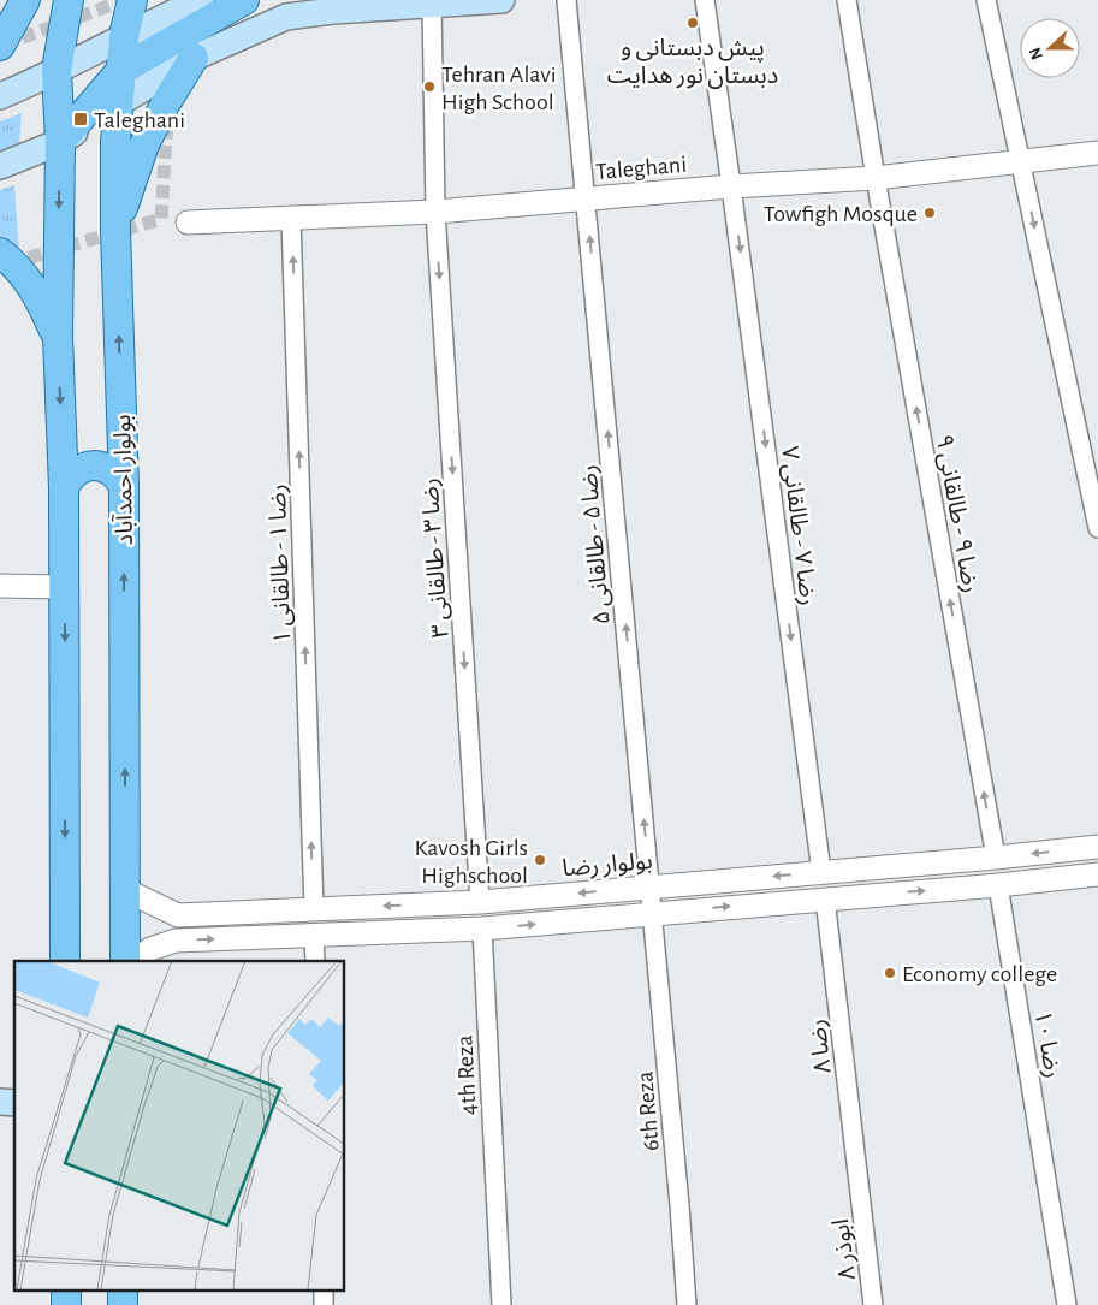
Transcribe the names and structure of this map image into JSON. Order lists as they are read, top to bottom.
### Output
{
  "streets": {
    "main road": ["بولوار احمدآباد"],
    "street": [
      "Taleghani",
      "رضا ۹ - طالقانی ۹",
      "رضا ۷ - طالقانی ۷",
      "رضا ۵ - طالقانی ۵",
      "رضا ۳ - طالقانی ۳",
      "رضا ۱ - طالقانی ۱",
      "بولوار رضا",
      "رضا ۱۰",
      "رضا ۸",
      "4th Reza",
      "6th Reza",
      "ابوذر ۸"
    ]
  },
  "crossings": [
    ["Taleghani", "رضا ۹ - طالقانی ۹"],
    ["Taleghani", "رضا ۷ - طالقانی ۷"],
    ["Taleghani", "رضا ۵ - طالقانی ۵"],
    ["Taleghani", "رضا ۳ - طالقانی ۳"],
    ["Taleghani", "رضا ۱ - طالقانی ۱"],
    ["بولوار احمدآباد", "بولوار رضا"],
    ["رضا ۹ - طالقانی ۹", "بولوار رضا"],
    ["رضا ۷ - طالقانی ۷", "بولوار رضا"],
    ["رضا ۵ - طالقانی ۵", "بولوار رضا"],
    ["رضا ۵ - طالقانی ۵", "6th Reza"],
    ["رضا ۳ - طالقانی ۳", "بولوار رضا"],
    ["رضا ۱ - طالقانی ۱", "بولوار رضا"],
    ["رضا ۸", "ابوذر ۸"]
  ],
  "one_way": [
    "رضا ۷ - طالقانی ۷",
    "رضا ۵ - طالقانی ۵",
    "رضا ۳ - طالقانی ۳",
    "رضا ۱ - طالقانی ۱"
  ],
  "places": {
    "other": [
      "پیش دبستانی و دبستان نور هدایت",
      "Tehran Alavi High School",
      "Towfigh Mosque",
      "Kavosh Girls Highschool",
      "Economy college"
    ],
    "transit": ["Taleghani"]
  },
  "north": "left"
}
